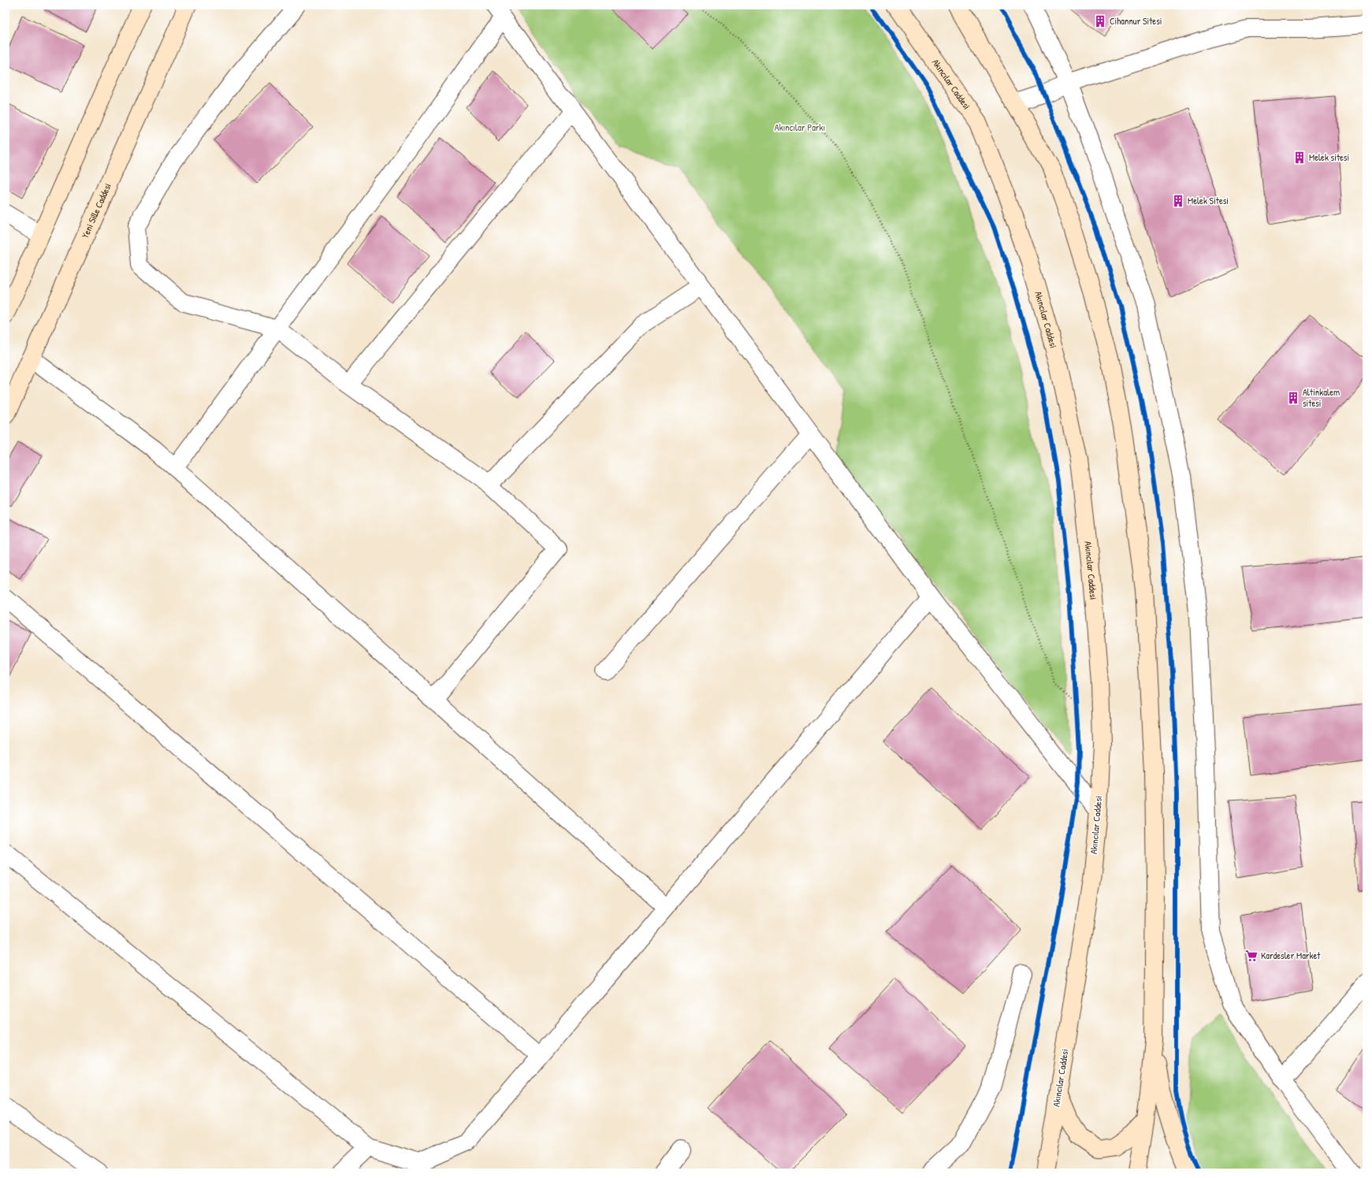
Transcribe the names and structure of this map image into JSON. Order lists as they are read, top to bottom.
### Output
{
  "streets": {
    "main road": ["Akıncılar Caddesi", "Yeni Sille Caddesi"]
  },
  "parks": ["Akıncılar Parkı"],
  "places": {
    "building": [
      "Cihannur Sitesi",
      "Melek sitesi",
      "Melek Sitesi",
      "Altinkalem sitesi"
    ],
    "supermarket": ["Kardesler Market"]
  }
}
